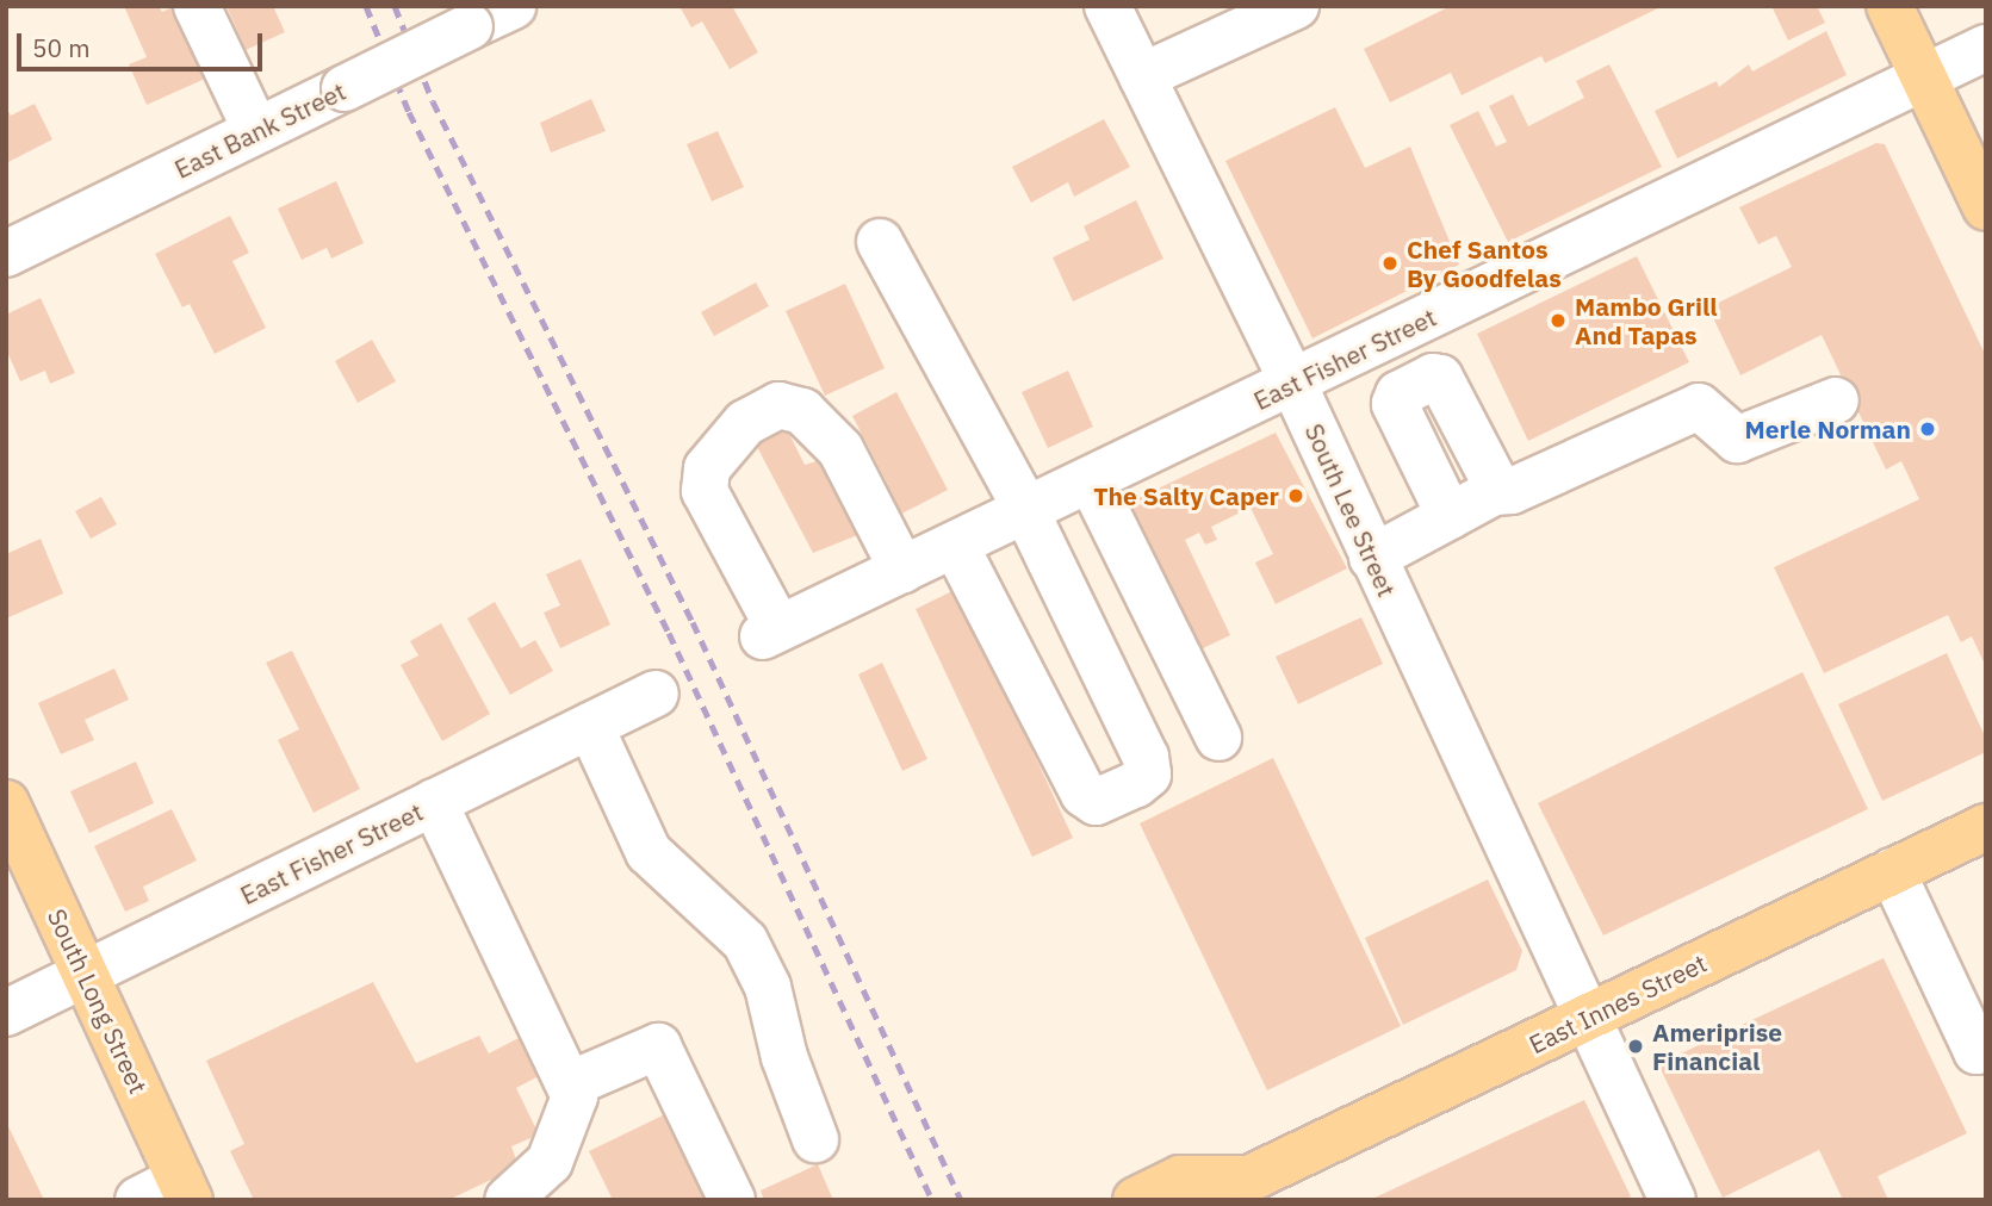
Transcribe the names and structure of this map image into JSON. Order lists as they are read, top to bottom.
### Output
{
  "streets": {
    "main road": ["South Long Street", "East Innes Street"],
    "street": ["East Bank Street", "East Fisher Street", "South Lee Street"]
  },
  "crossings": [
    ["East Fisher Street", "South Lee Street"],
    ["East Fisher Street", "South Long Street"],
    ["South Lee Street", "East Innes Street"]
  ],
  "places": [
    "Chef Santos By Goodfelas",
    "Mambo Grill And Tapas",
    "Merle Norman",
    "The Salty Caper",
    "Ameriprise Financial"
  ],
  "scale_bar": "50 m"
}
